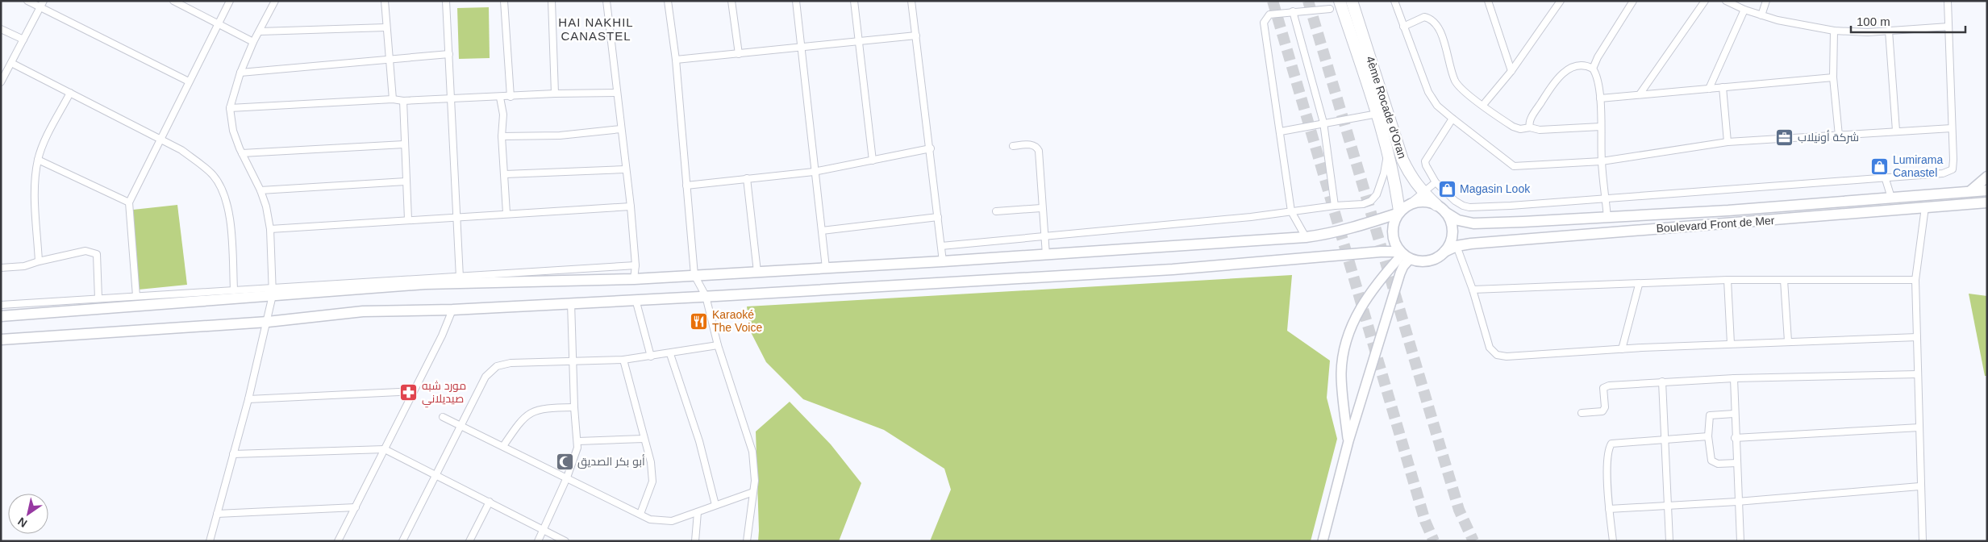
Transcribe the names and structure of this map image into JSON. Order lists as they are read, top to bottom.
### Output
{
  "streets": {
    "highway": ["4ème Rocade d'Oran"],
    "main road": ["Boulevard Front de Mer"]
  },
  "crossings": [
    ["4ème Rocade d'Oran", "Boulevard Front de Mer"]
  ],
  "districts": ["HAI NAKHIL CANASTEL"],
  "places": {
    "office": ["شركة أونيلاب"],
    "shop": ["Lumirama Canastel", "Magasin Look"],
    "restaurant": ["Karaoké The Voice"],
    "pharmacy": ["مورد شبه صيديلاني"],
    "mosque": ["أبو بكر الصديق"]
  },
  "scale_bar": "100 m",
  "north": "bottom left"
}
